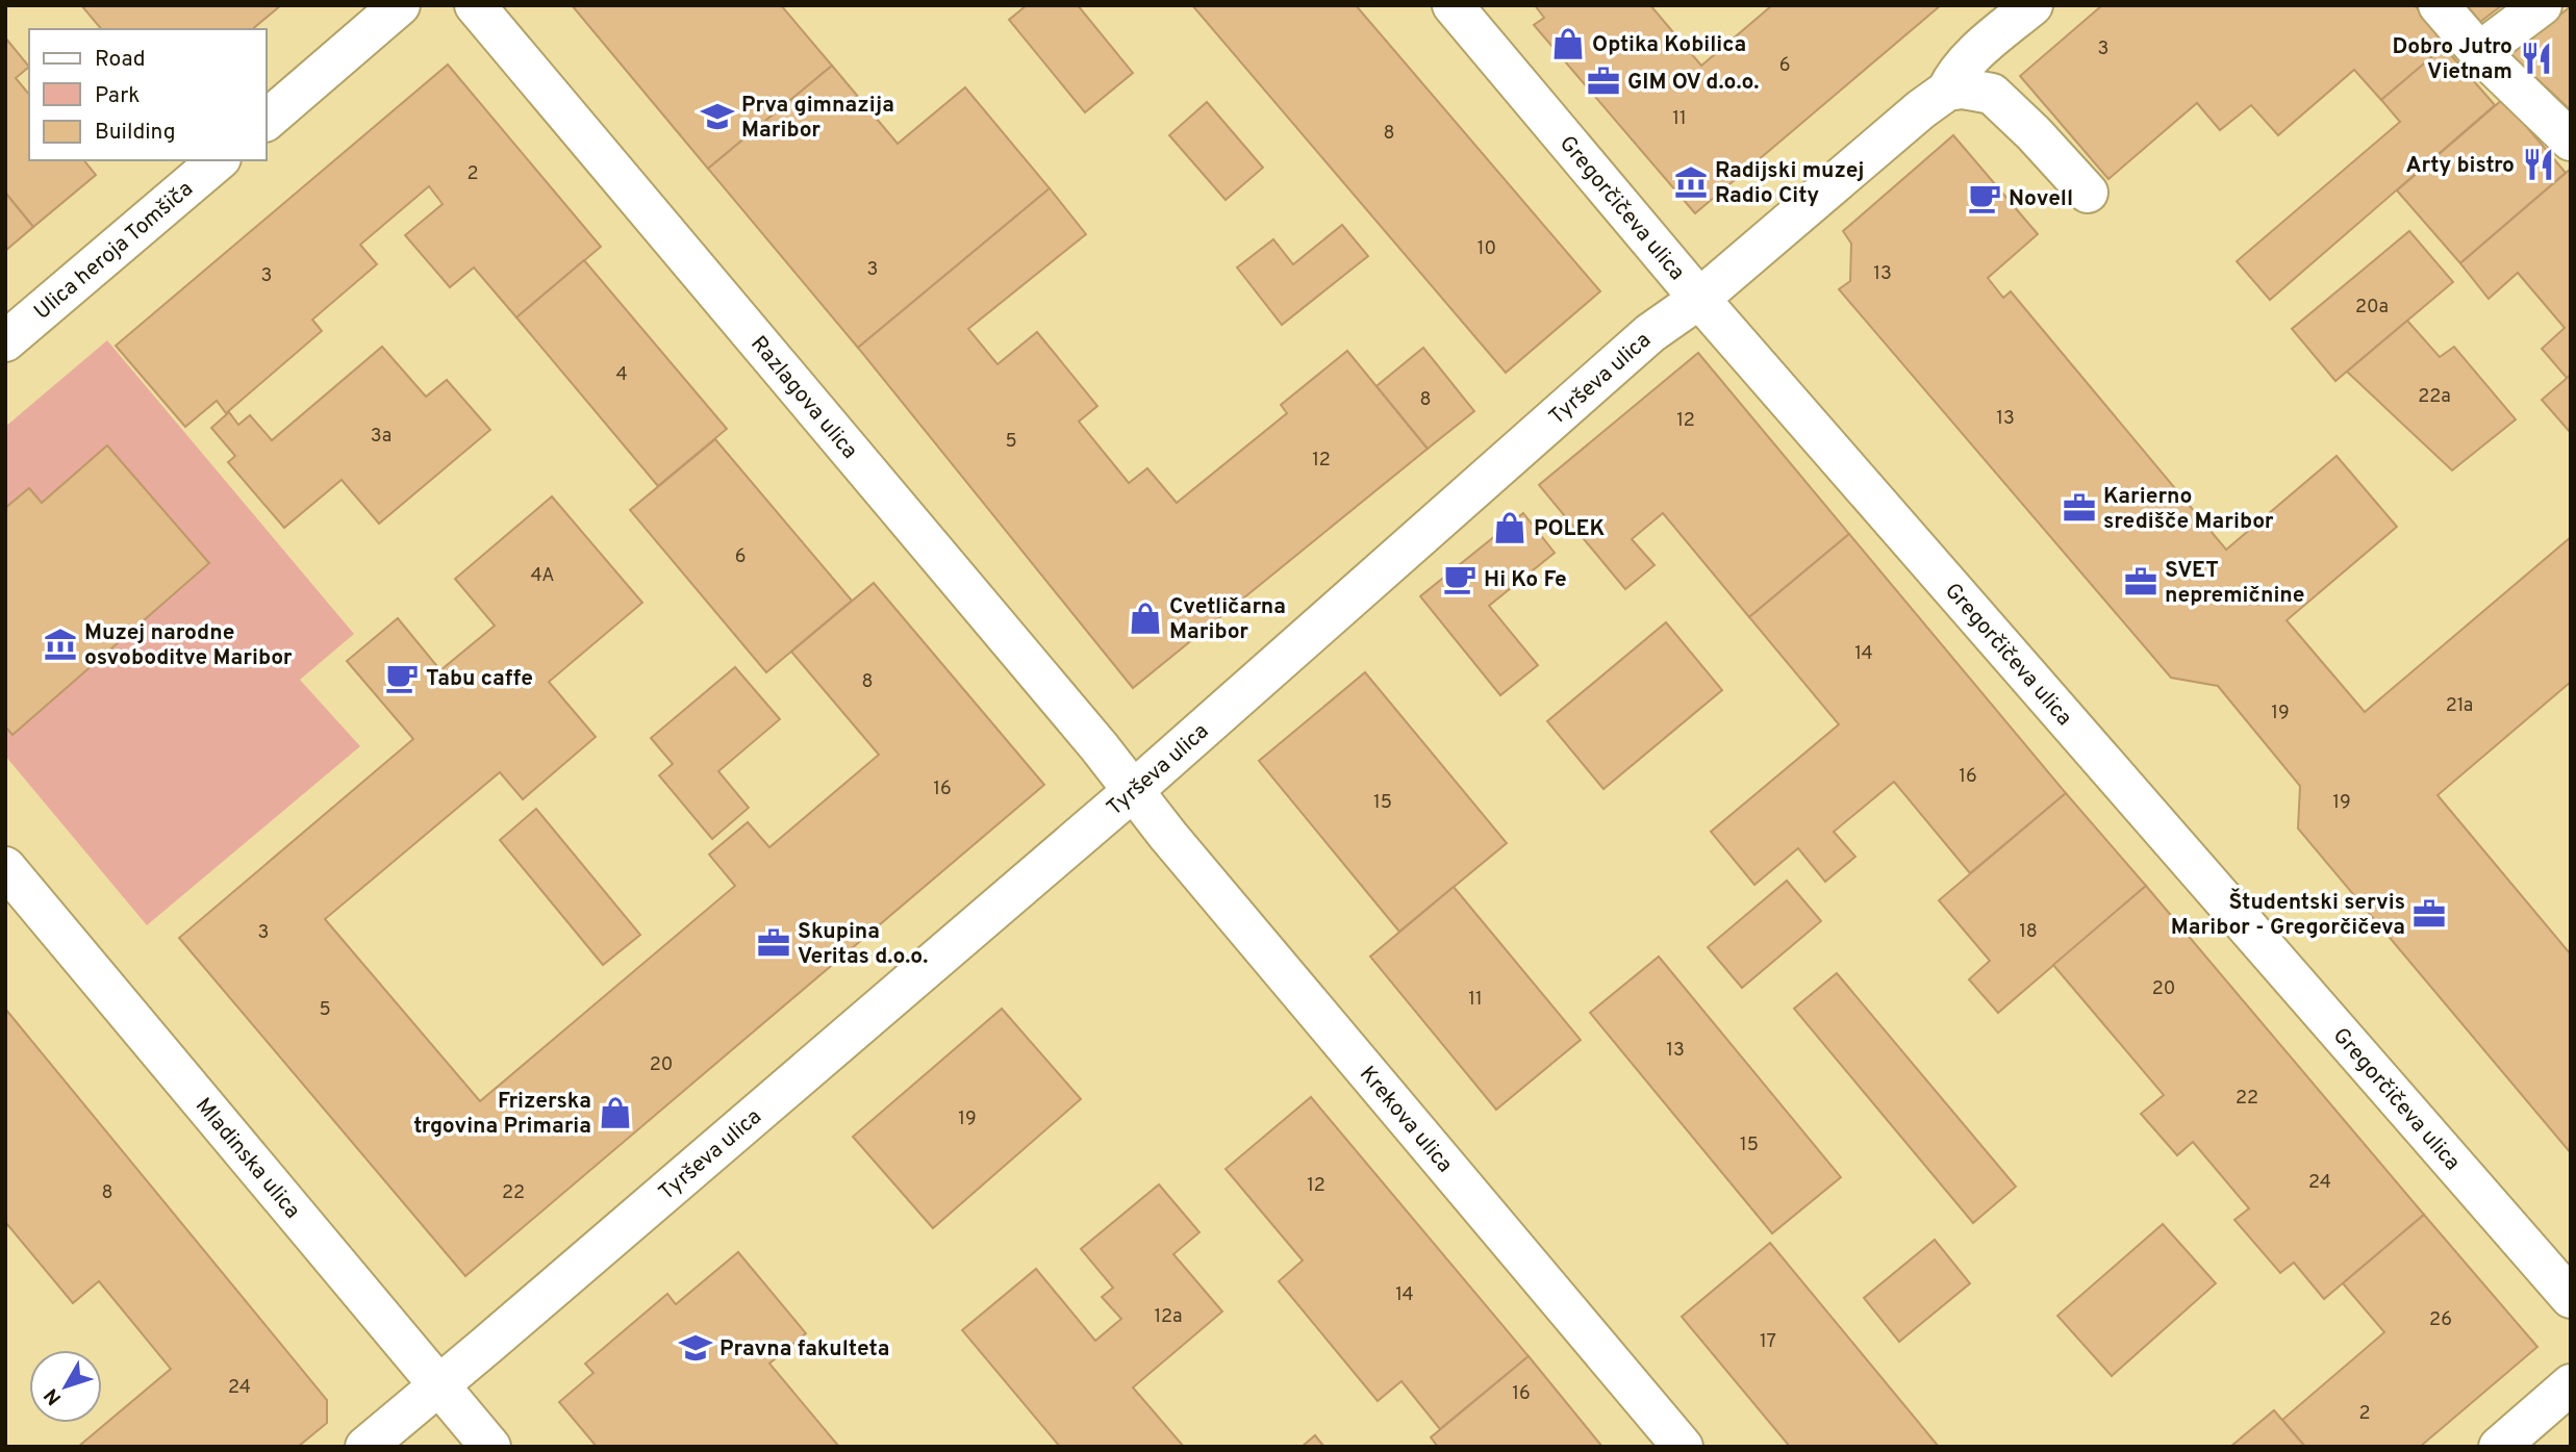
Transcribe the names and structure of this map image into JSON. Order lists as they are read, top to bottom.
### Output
{
  "streets": {
    "street": [
      "Gregorčičeva ulica",
      "Ulica heroja Tomšiča",
      "Tyrševa ulica",
      "Razlagova ulica",
      "Krekova ulica",
      "Mladinska ulica"
    ]
  },
  "crossings": [
    ["Gregorčičeva ulica", "Tyrševa ulica"],
    ["Tyrševa ulica", "Razlagova ulica"],
    ["Tyrševa ulica", "Krekova ulica"],
    ["Tyrševa ulica", "Mladinska ulica"],
    ["Razlagova ulica", "Krekova ulica"]
  ],
  "places": {
    "shop": [
      "Optika Kobilica",
      "POLEK",
      "Cvetličarna Maribor",
      "Frizerska trgovina Primaria"
    ],
    "restaurant": ["Dobro Jutro Vietnam", "Arty bistro"],
    "office": [
      "GIM OV d.o.o.",
      "Karierno središče Maribor",
      "SVET nepremičnine",
      "Študentski servis Maribor - Gregorčičeva",
      "Skupina Veritas d.o.o."
    ],
    "school or university": ["Prva gimnazija Maribor", "Pravna fakulteta"],
    "museum": ["Radijski muzej Radio City", "Muzej narodne osvoboditve Maribor"],
    "cafe": ["Novell", "Hi Ko Fe", "Tabu caffe"]
  },
  "house_numbers": [
    "3",
    "6",
    "11",
    "8",
    "2",
    "10",
    "3",
    "13",
    "3",
    "20a",
    "4",
    "22a",
    "8",
    "13",
    "12",
    "3a",
    "5",
    "12",
    "6",
    "4A",
    "14",
    "8",
    "21a",
    "19",
    "16",
    "16",
    "15",
    "19",
    "18",
    "3",
    "20",
    "11",
    "5",
    "13",
    "20",
    "22",
    "19",
    "15",
    "24",
    "12",
    "8",
    "22",
    "14",
    "12a",
    "26",
    "17",
    "24",
    "16",
    "2"
  ],
  "legend": ["Road", "Park", "Building"],
  "north": "bottom left"
}
